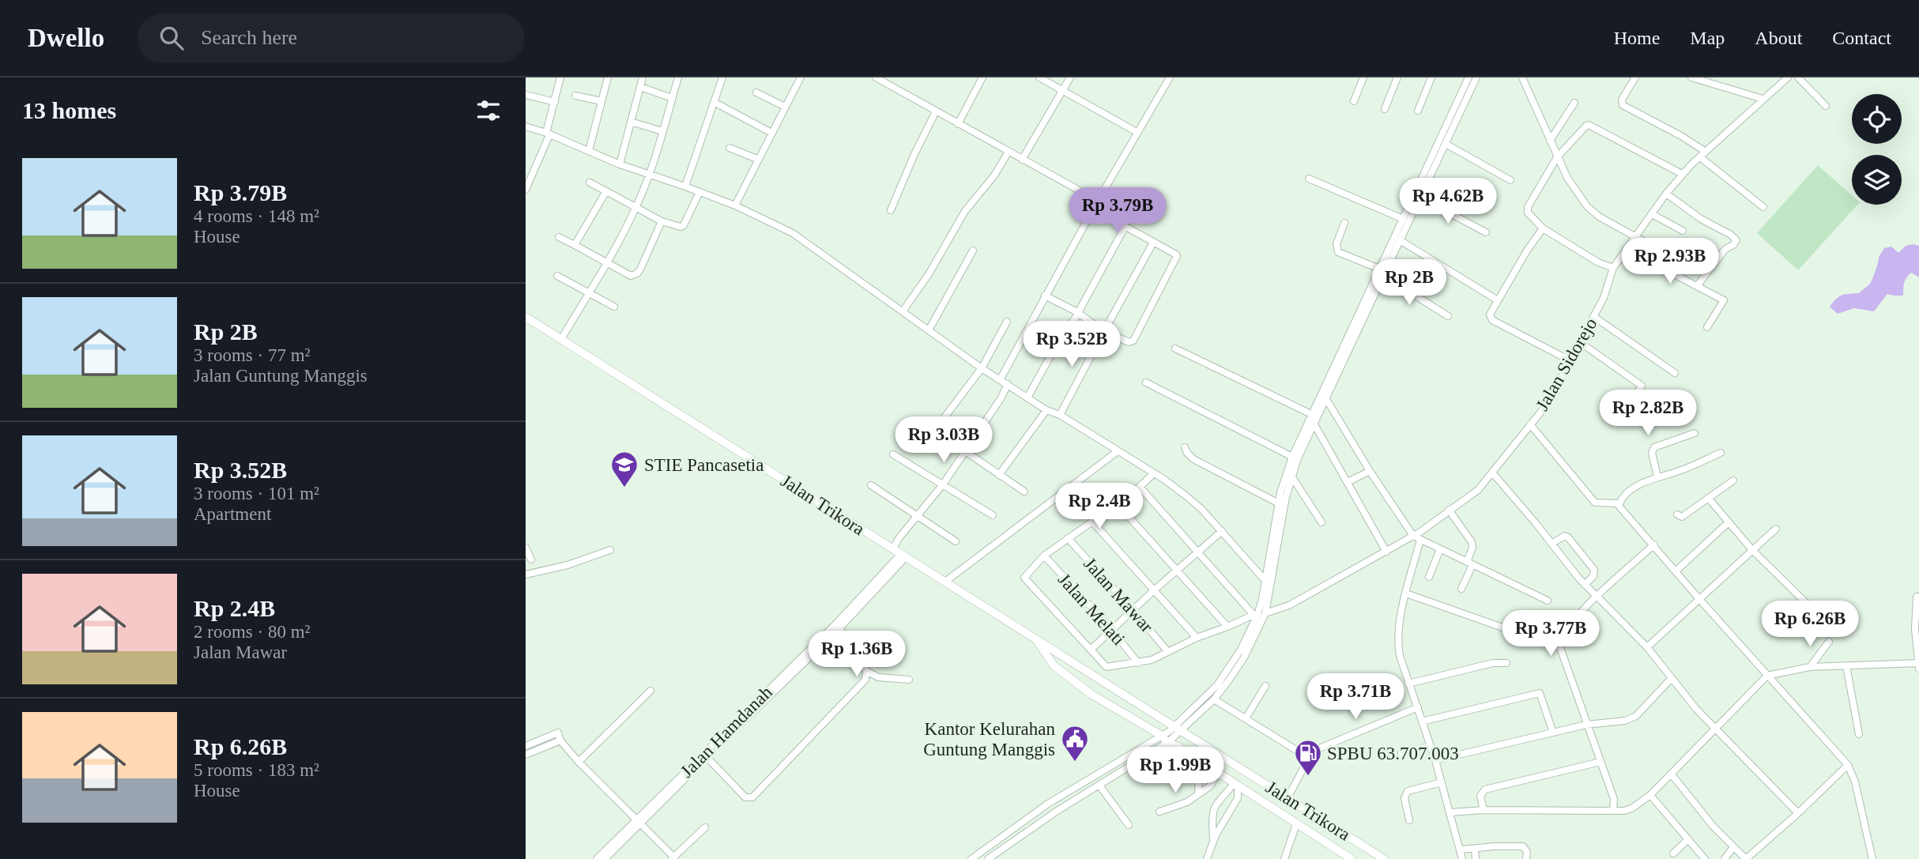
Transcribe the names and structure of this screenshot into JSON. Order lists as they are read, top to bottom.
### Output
{
  "streets": {
    "main road": ["Jalan Trikora"],
    "street": [
      "Jalan Sidorejo",
      "Jalan Mawar",
      "Jalan Melati",
      "Jalan Hamdanah"
    ]
  },
  "crossings": [
    ["Jalan Sidorejo", "Jalan Mawar"],
    ["Jalan Sidorejo", "Jalan Melati"],
    ["Jalan Trikora", "Jalan Hamdanah"]
  ],
  "places": {
    "school or university": ["STIE Pancasetia"],
    "public building": ["Kantor Kelurahan Guntung Manggis"],
    "fuel station": ["SPBU 63.707.003"]
  },
  "page": {
    "header": "Dwello",
    "search": "Search here",
    "nav": [
      "Home",
      "Map",
      "About",
      "Contact"
    ],
    "heading": "13 homes",
    "list": [
      {
        "name": "Rp 3.79B",
        "note": "4 rooms · 148 m² · House"
      },
      {
        "name": "Rp 2B",
        "note": "3 rooms · 77 m² · Jalan Guntung Manggis"
      },
      {
        "name": "Rp 3.52B",
        "note": "3 rooms · 101 m² · Apartment"
      },
      {
        "name": "Rp 2.4B",
        "note": "2 rooms · 80 m² · Jalan Mawar"
      },
      {
        "name": "Rp 6.26B",
        "note": "5 rooms · 183 m² · House"
      }
    ],
    "price": [
      "Rp 4.62B",
      "Rp 3.79B",
      "Rp 2.93B",
      "Rp 2B",
      "Rp 3.52B",
      "Rp 2.82B",
      "Rp 3.03B",
      "Rp 2.4B",
      "Rp 6.26B",
      "Rp 3.77B",
      "Rp 1.36B",
      "Rp 3.71B",
      "Rp 1.99B"
    ]
  }
}
